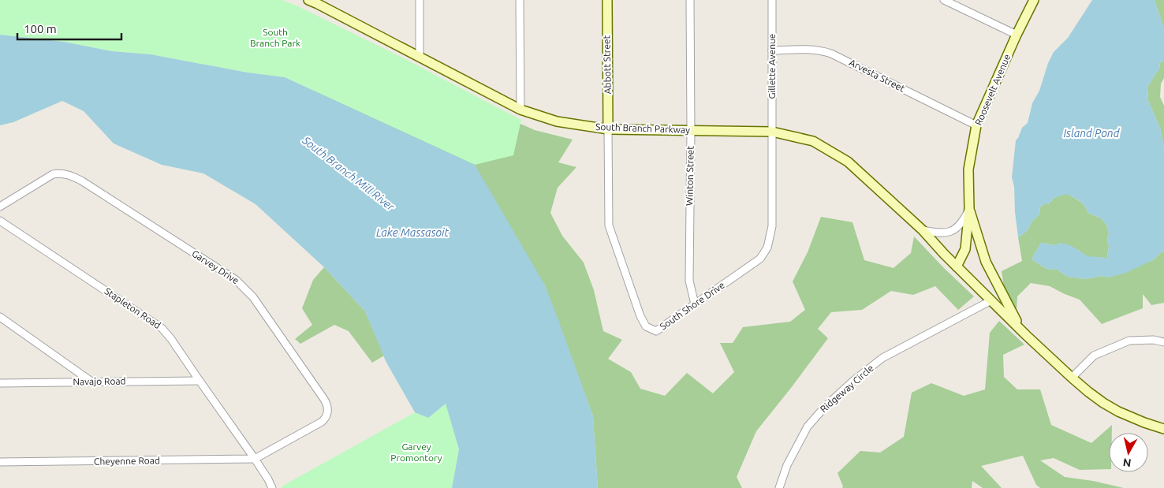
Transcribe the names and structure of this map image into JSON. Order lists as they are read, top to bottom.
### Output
{
  "streets": {
    "main road": ["Abbott Street", "Roosevelt Avenue", "South Branch Parkway"],
    "street": [
      "Gillette Avenue",
      "Arvesta Street",
      "Winton Street",
      "Garvey Drive",
      "South Shore Drive",
      "Stapleton Road",
      "Navajo Road",
      "Ridgeway Circle",
      "Cheyenne Road"
    ]
  },
  "crossings": [
    ["Abbott Street", "South Branch Parkway"],
    ["Abbott Street", "South Shore Drive"],
    ["Gillette Avenue", "Arvesta Street"],
    ["Gillette Avenue", "South Branch Parkway"],
    ["Gillette Avenue", "South Shore Drive"],
    ["Arvesta Street", "Roosevelt Avenue"],
    ["Roosevelt Avenue", "South Branch Parkway"],
    ["Roosevelt Avenue", "Ridgeway Circle"],
    ["South Branch Parkway", "Winton Street"],
    ["South Branch Parkway", "South Shore Drive"],
    ["Winton Street", "South Shore Drive"],
    ["Garvey Drive", "Stapleton Road"],
    ["Garvey Drive", "Cheyenne Road"],
    ["Stapleton Road", "Navajo Road"],
    ["Stapleton Road", "Cheyenne Road"]
  ],
  "water": ["Island Pond", "South Branch Mill River", "Lake Massasoit"],
  "parks": ["South Branch Park", "Garvey Promontory"],
  "scale_bar": "100 m",
  "north": "bottom"
}
